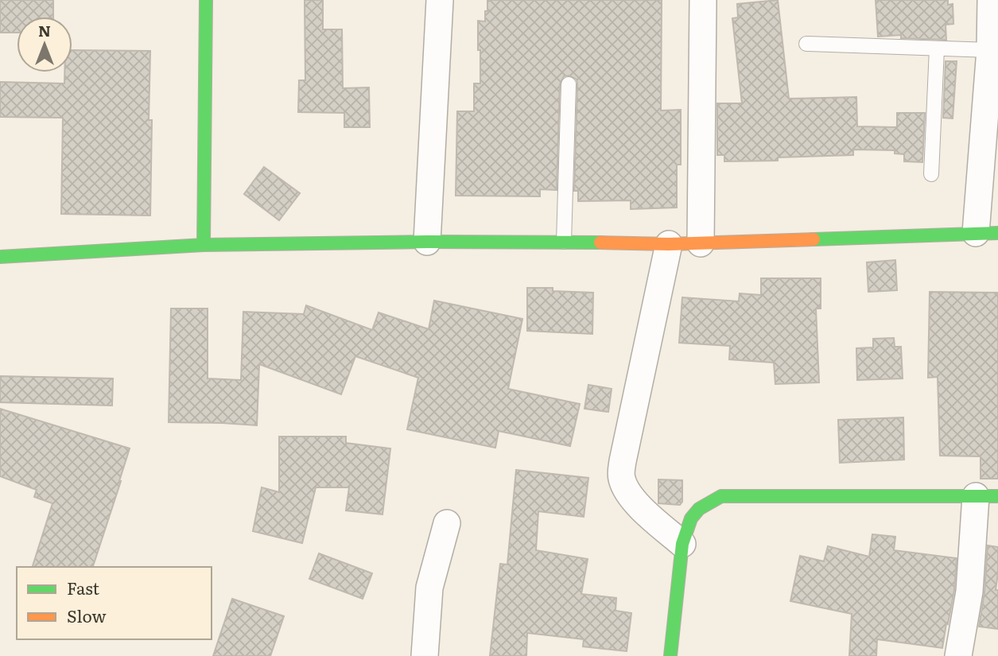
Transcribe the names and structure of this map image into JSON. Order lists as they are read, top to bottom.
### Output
{
  "legend": ["Fast", "Slow"],
  "north": "top"
}
